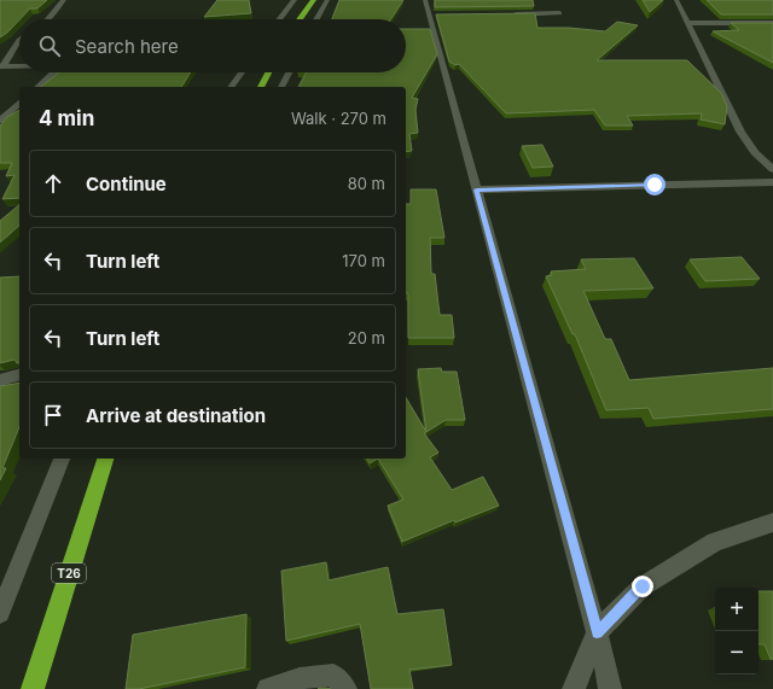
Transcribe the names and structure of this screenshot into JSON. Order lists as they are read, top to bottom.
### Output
{
  "streets": {
    "highway": ["T26"]
  },
  "page": {
    "search": "Search here",
    "heading": ["4 min", "Walk · 270 m"],
    "list": [
      ["Continue", "80 m"],
      ["Turn left", "170 m"],
      ["Turn left", "20 m"],
      "Arrive at destination"
    ],
    "map_buttons": ["+", "−"]
  }
}
